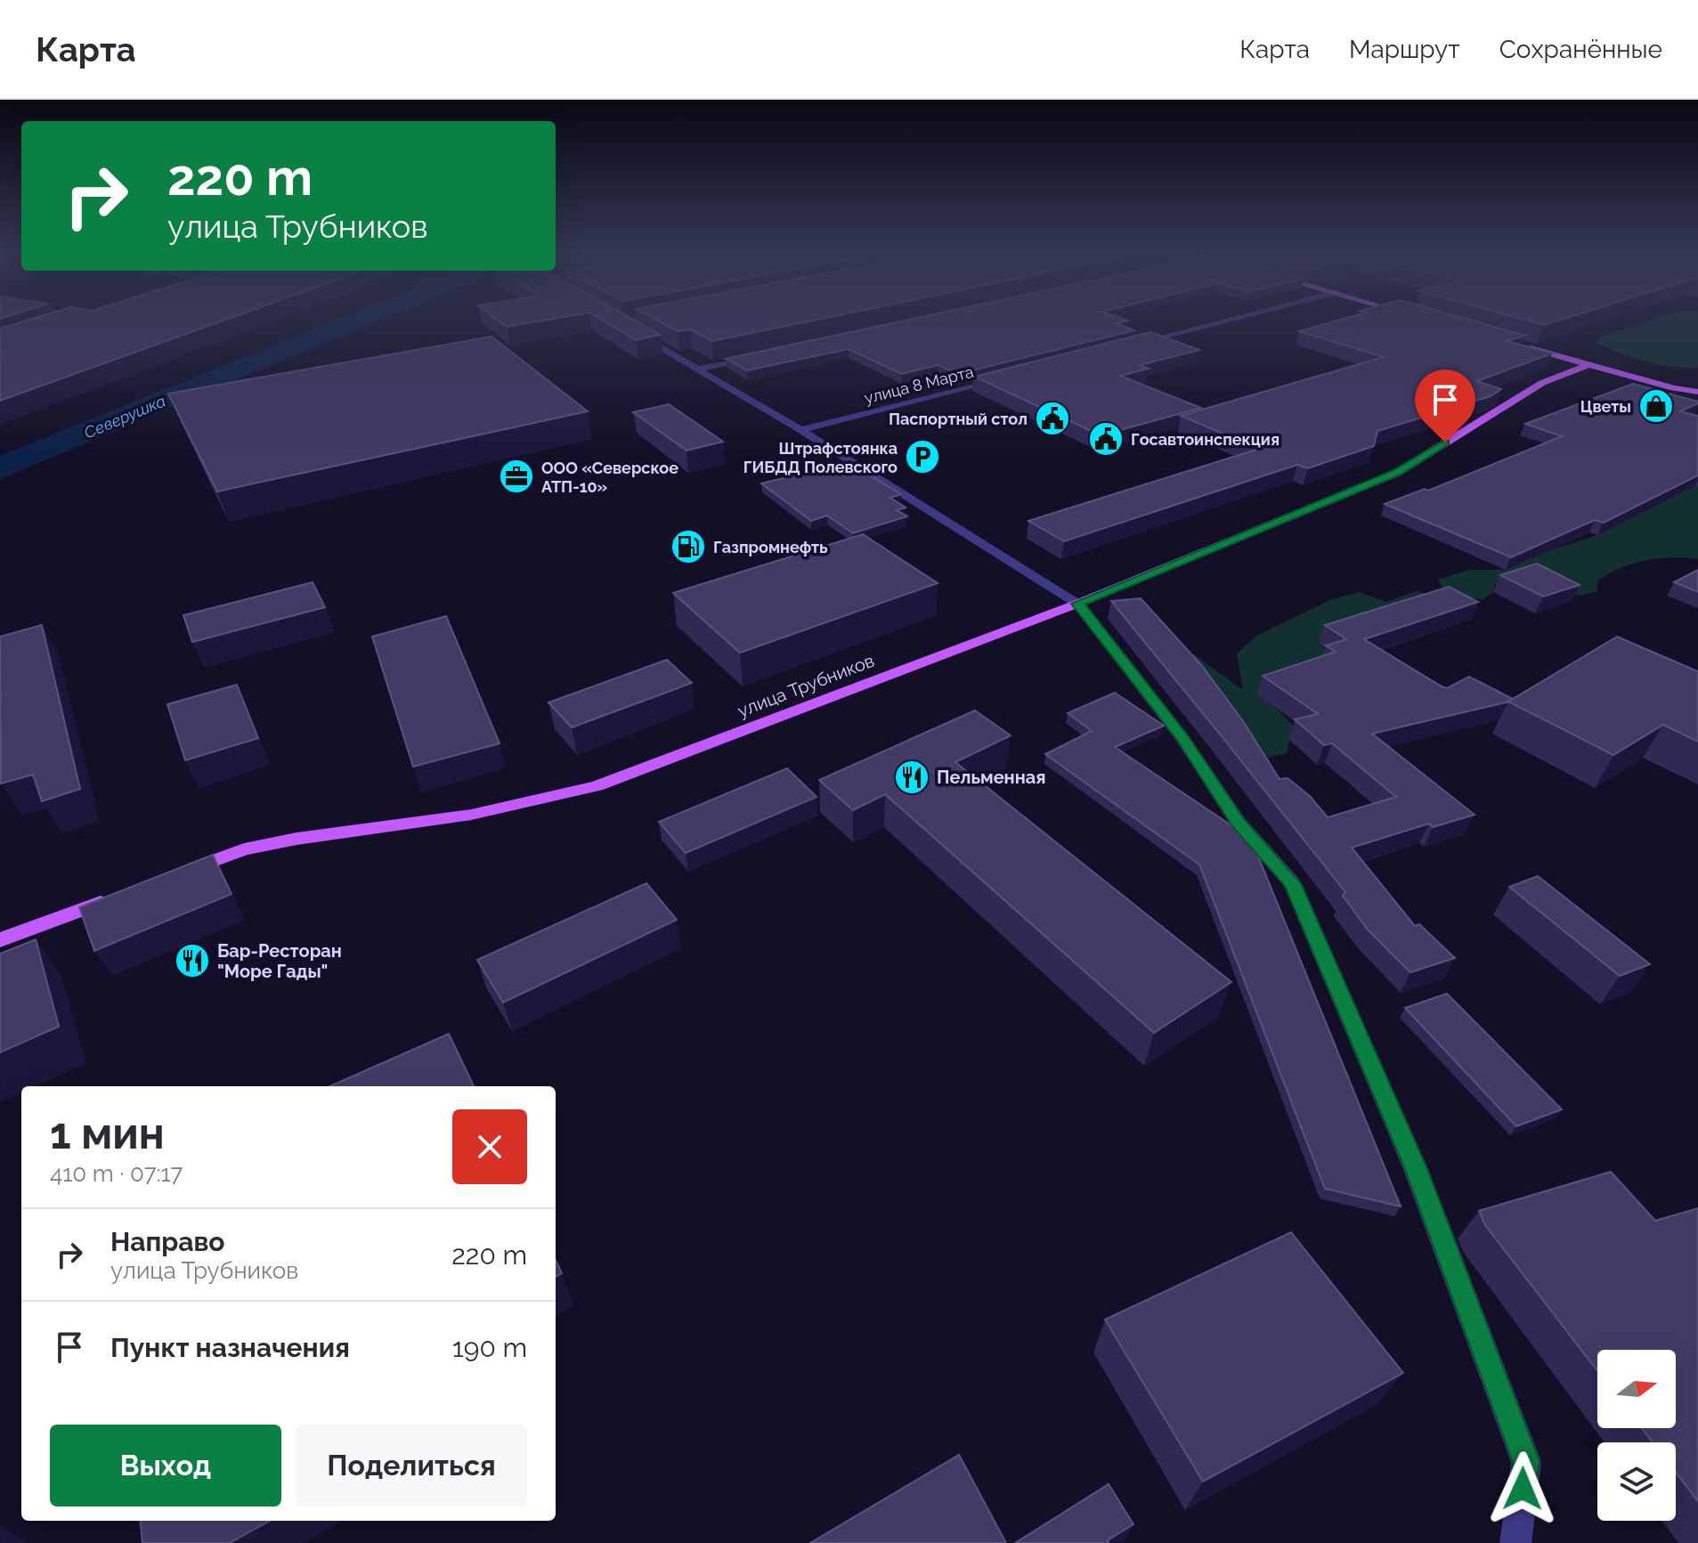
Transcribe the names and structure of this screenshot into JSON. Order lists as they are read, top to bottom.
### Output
{
  "streets": {
    "main road": ["улица Трубников"],
    "street": ["улица 8 Марта"]
  },
  "water": ["Северушка"],
  "places": {
    "shop": ["Цветы"],
    "public building": ["Паспортный стол", "Госавтоинспекция"],
    "parking": ["Штрафстоянка ГИБДД Полевского"],
    "office": ["ООО «Северское АТП-10»"],
    "fuel station": ["Газпромнефть"],
    "restaurant": ["Пельменная", "Бар-Ресторан \"Море Гады\""]
  },
  "north": "right",
  "page": {
    "header": "Карта",
    "nav": ["Карта", "Маршрут", "Сохранённые"],
    "turn": ["220 m", "улица Трубников"],
    "heading": ["1 мин", "410 m · 07:17"],
    "list": [
      {
        "name": "Направо",
        "note": "улица Трубников",
        "value": "220 m"
      },
      {
        "name": "Пункт назначения",
        "value": "190 m"
      }
    ],
    "buttons": ["Выход", "Поделиться"]
  }
}
